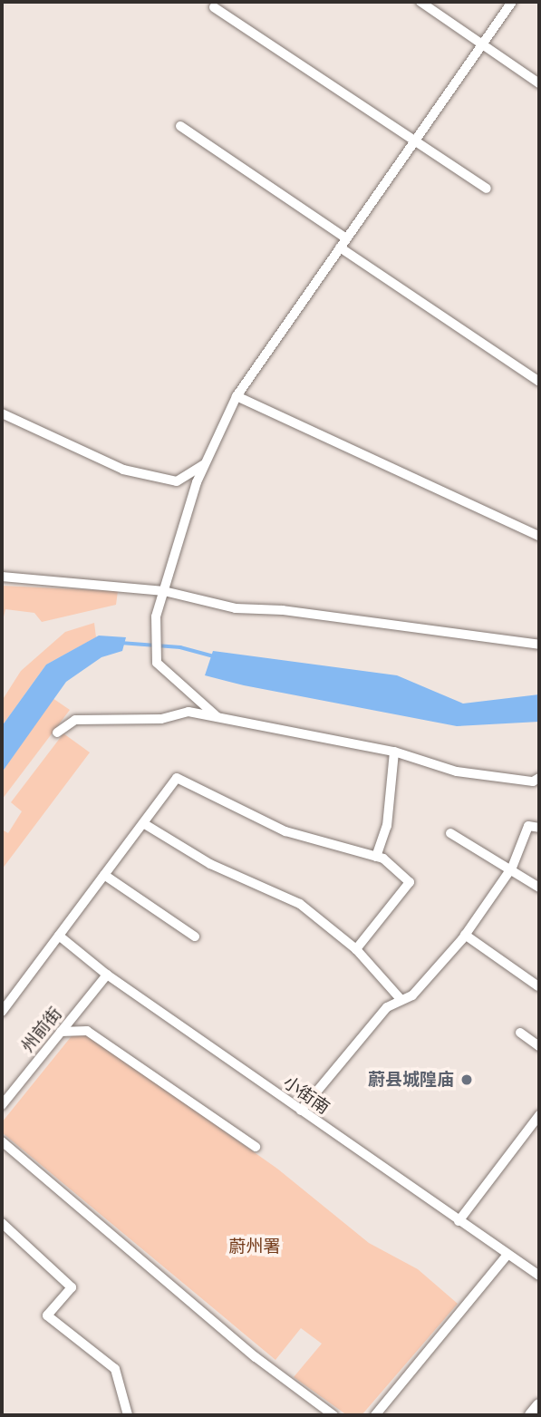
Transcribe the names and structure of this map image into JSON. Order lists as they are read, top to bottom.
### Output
{
  "streets": {
    "street": ["州前街", "小街南"]
  },
  "crossings": [
    ["州前街", "小街南"]
  ],
  "parks": ["蔚州署"],
  "places": ["蔚县城隍庙"]
}
